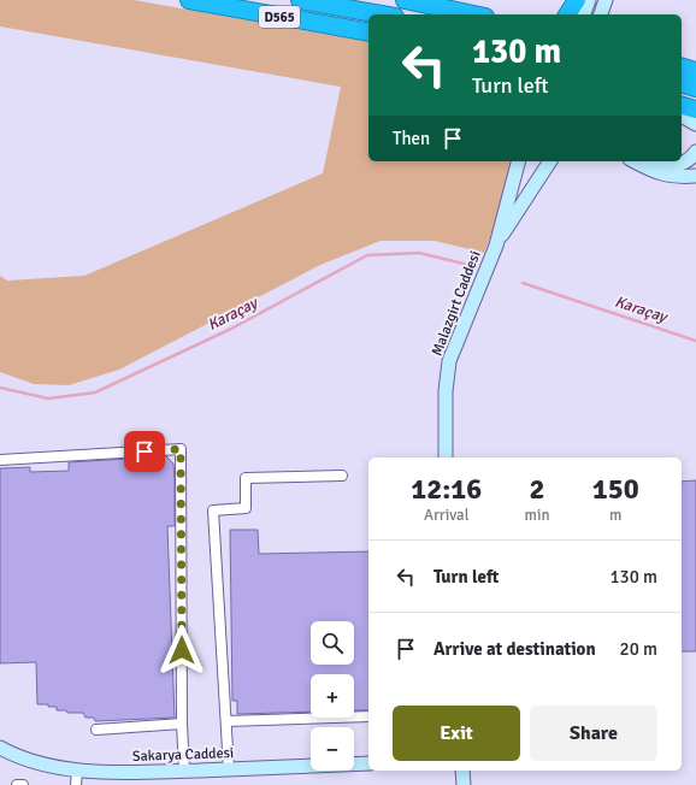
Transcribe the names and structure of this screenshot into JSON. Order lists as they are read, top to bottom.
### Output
{
  "streets": {
    "highway": ["D565"],
    "main road": ["Malazgirt Caddesi", "Sakarya Caddesi"]
  },
  "water": ["Karaçay"],
  "page": {
    "turn": ["130 m", "Turn left"],
    "then": "Then",
    "eta": [
      "12:16",
      "Arrival",
      "2",
      "min",
      "150",
      "m"
    ],
    "list": [
      {
        "name": "Turn left",
        "value": "130 m"
      },
      {
        "name": "Arrive at destination",
        "value": "20 m"
      }
    ],
    "map_buttons": ["+", "−"],
    "buttons": ["Exit", "Share"]
  }
}
